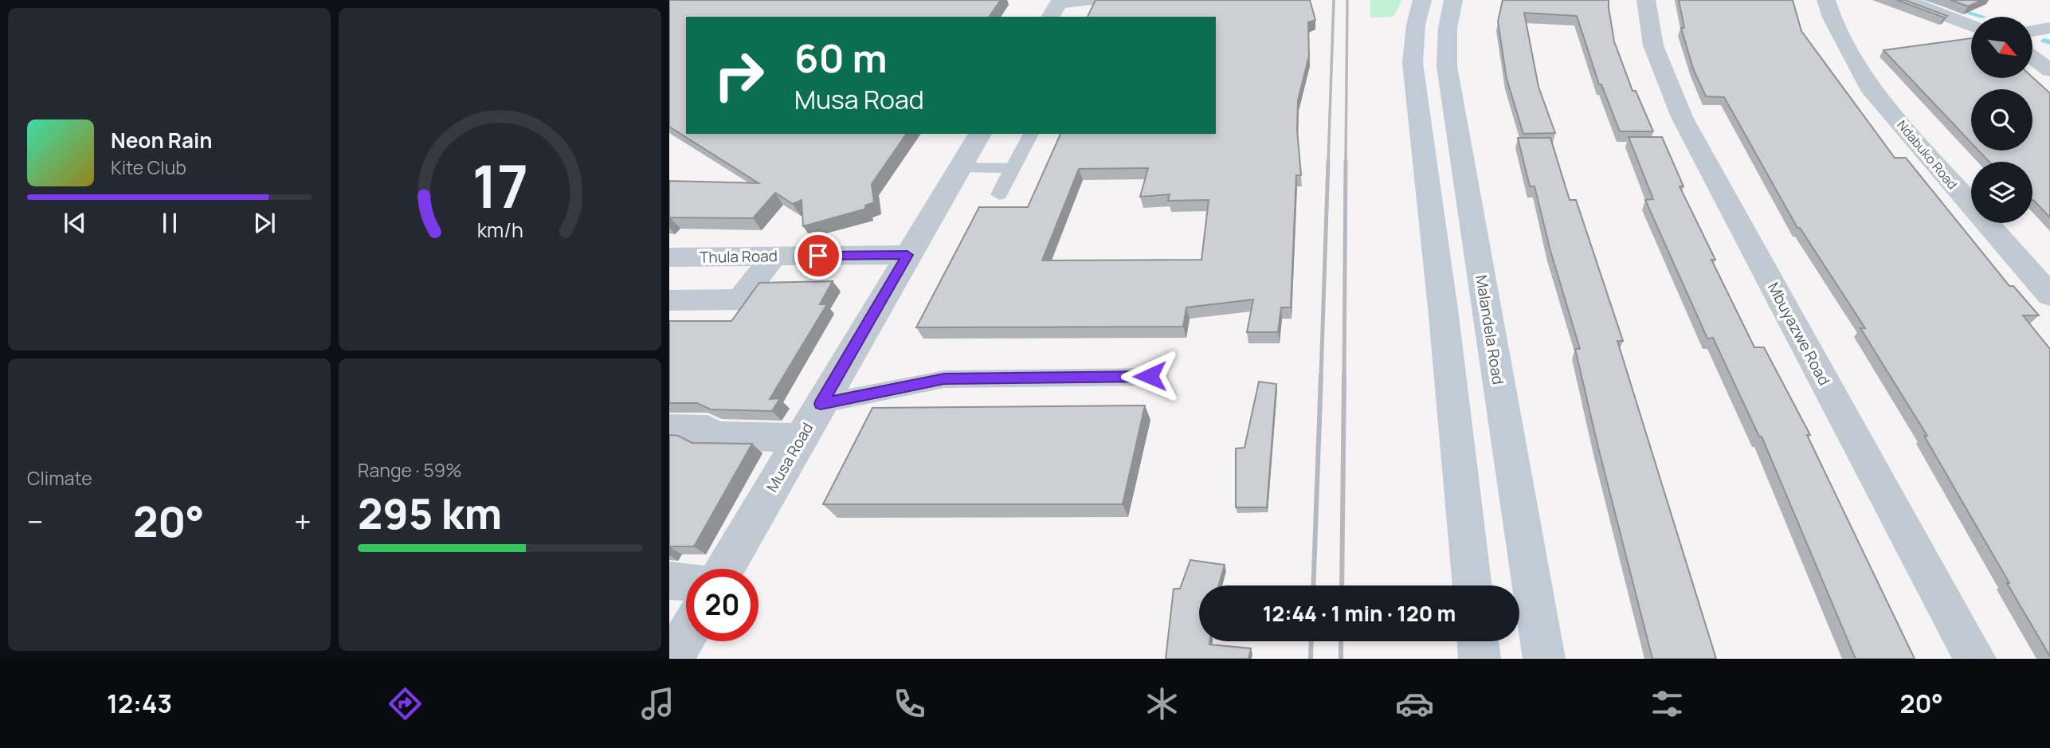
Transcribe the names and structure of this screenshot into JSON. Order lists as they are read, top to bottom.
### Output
{
  "streets": {
    "main road": ["Malandela Road"],
    "street": [
      "Ndabuko Road",
      "Thula Road",
      "Mbuyazwe Road",
      "Musa Road"
    ]
  },
  "crossings": [
    ["Thula Road", "Musa Road"]
  ],
  "north": "bottom right",
  "page": {
    "turn": ["60 m", "Musa Road"],
    "song": ["Neon Rain", "Kite Club"],
    "tile": [
      "Climate",
      ["Range · 59%", "295 km"]
    ],
    "heat": ["−", "20°", "+"],
    "limit": "20",
    "trip": "12:44 · 1 min · 120 m",
    "tabs": ["12:43", "20°"],
    "gauge": ["17", "km/h"]
  }
}
